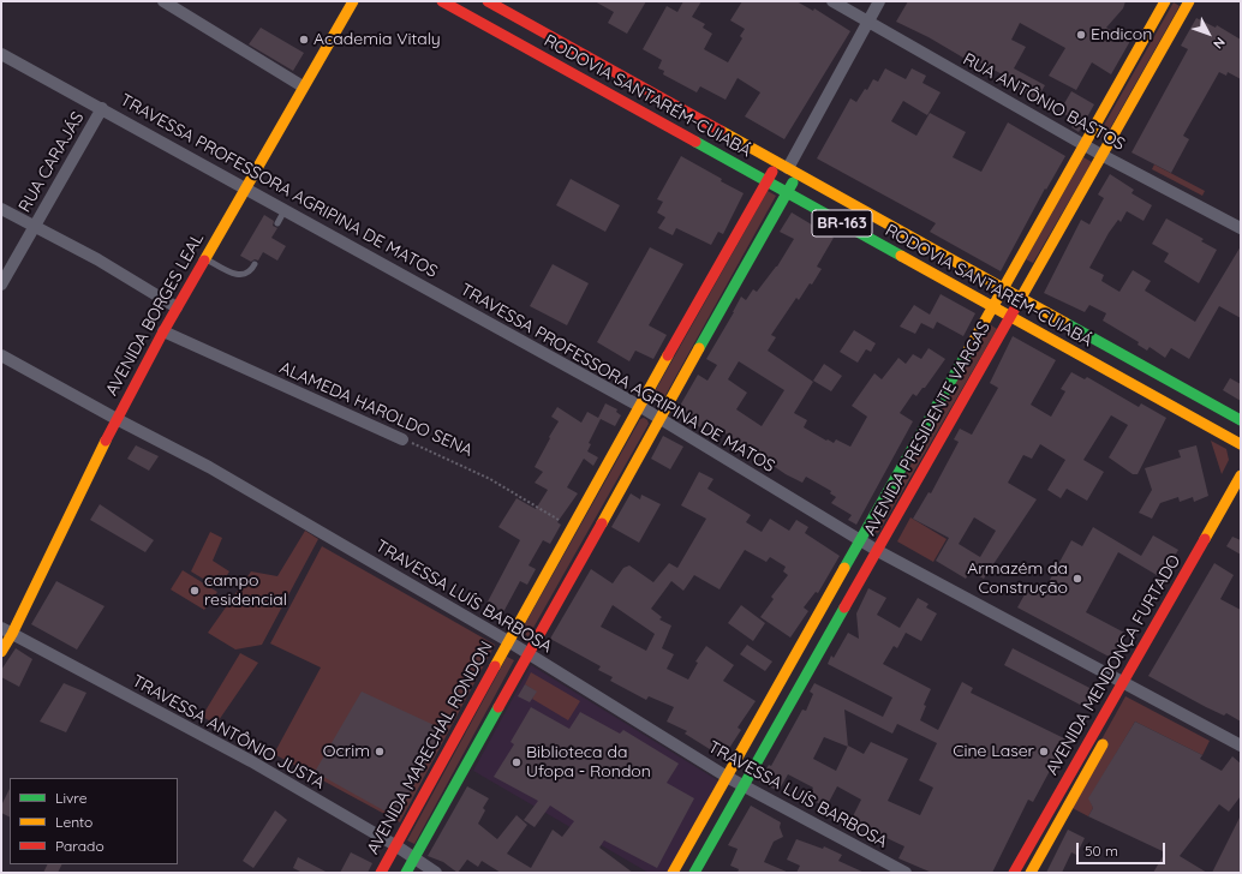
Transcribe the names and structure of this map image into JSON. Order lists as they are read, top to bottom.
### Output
{
  "streets": {
    "main road": [
      "RODOVIA SANTARÉM-CUIABÁ",
      "BR-163",
      "AVENIDA BORGES LEAL",
      "AVENIDA PRESIDENTE VARGAS",
      "AVENIDA MENDONÇA FURTADO",
      "AVENIDA MARECHAL RONDON"
    ],
    "street": [
      "RUA ANTÔNIO BASTOS",
      "RUA CARAJÁS",
      "TRAVESSA PROFESSORA AGRIPINA DE MATOS",
      "ALAMEDA HAROLDO SENA",
      "TRAVESSA LUÍS BARBOSA",
      "TRAVESSA ANTÔNIO JUSTA"
    ]
  },
  "crossings": [
    ["RODOVIA SANTARÉM-CUIABÁ", "AVENIDA PRESIDENTE VARGAS"],
    ["RODOVIA SANTARÉM-CUIABÁ", "AVENIDA MARECHAL RONDON"],
    ["RUA ANTÔNIO BASTOS", "AVENIDA PRESIDENTE VARGAS"],
    ["RUA ANTÔNIO BASTOS", "AVENIDA MARECHAL RONDON"],
    ["RUA CARAJÁS", "TRAVESSA PROFESSORA AGRIPINA DE MATOS"],
    ["TRAVESSA PROFESSORA AGRIPINA DE MATOS", "AVENIDA BORGES LEAL"],
    ["TRAVESSA PROFESSORA AGRIPINA DE MATOS", "AVENIDA PRESIDENTE VARGAS"],
    ["TRAVESSA PROFESSORA AGRIPINA DE MATOS", "AVENIDA MENDONÇA FURTADO"],
    ["TRAVESSA PROFESSORA AGRIPINA DE MATOS", "AVENIDA MARECHAL RONDON"],
    ["AVENIDA BORGES LEAL", "ALAMEDA HAROLDO SENA"],
    ["AVENIDA BORGES LEAL", "TRAVESSA LUÍS BARBOSA"],
    ["AVENIDA BORGES LEAL", "TRAVESSA ANTÔNIO JUSTA"],
    ["ALAMEDA HAROLDO SENA", "AVENIDA MARECHAL RONDON"],
    ["AVENIDA PRESIDENTE VARGAS", "TRAVESSA LUÍS BARBOSA"],
    ["TRAVESSA LUÍS BARBOSA", "AVENIDA MARECHAL RONDON"],
    ["TRAVESSA ANTÔNIO JUSTA", "AVENIDA MARECHAL RONDON"]
  ],
  "places": [
    "Endicon",
    "Academia Vitaly",
    "Armazém da Construção",
    "campo residencial",
    "Ocrim",
    "Cine Laser",
    "Biblioteca da Ufopa - Rondon"
  ],
  "legend": ["Livre", "Lento", "Parado"],
  "scale_bar": "50 m",
  "north": "bottom right"
}
